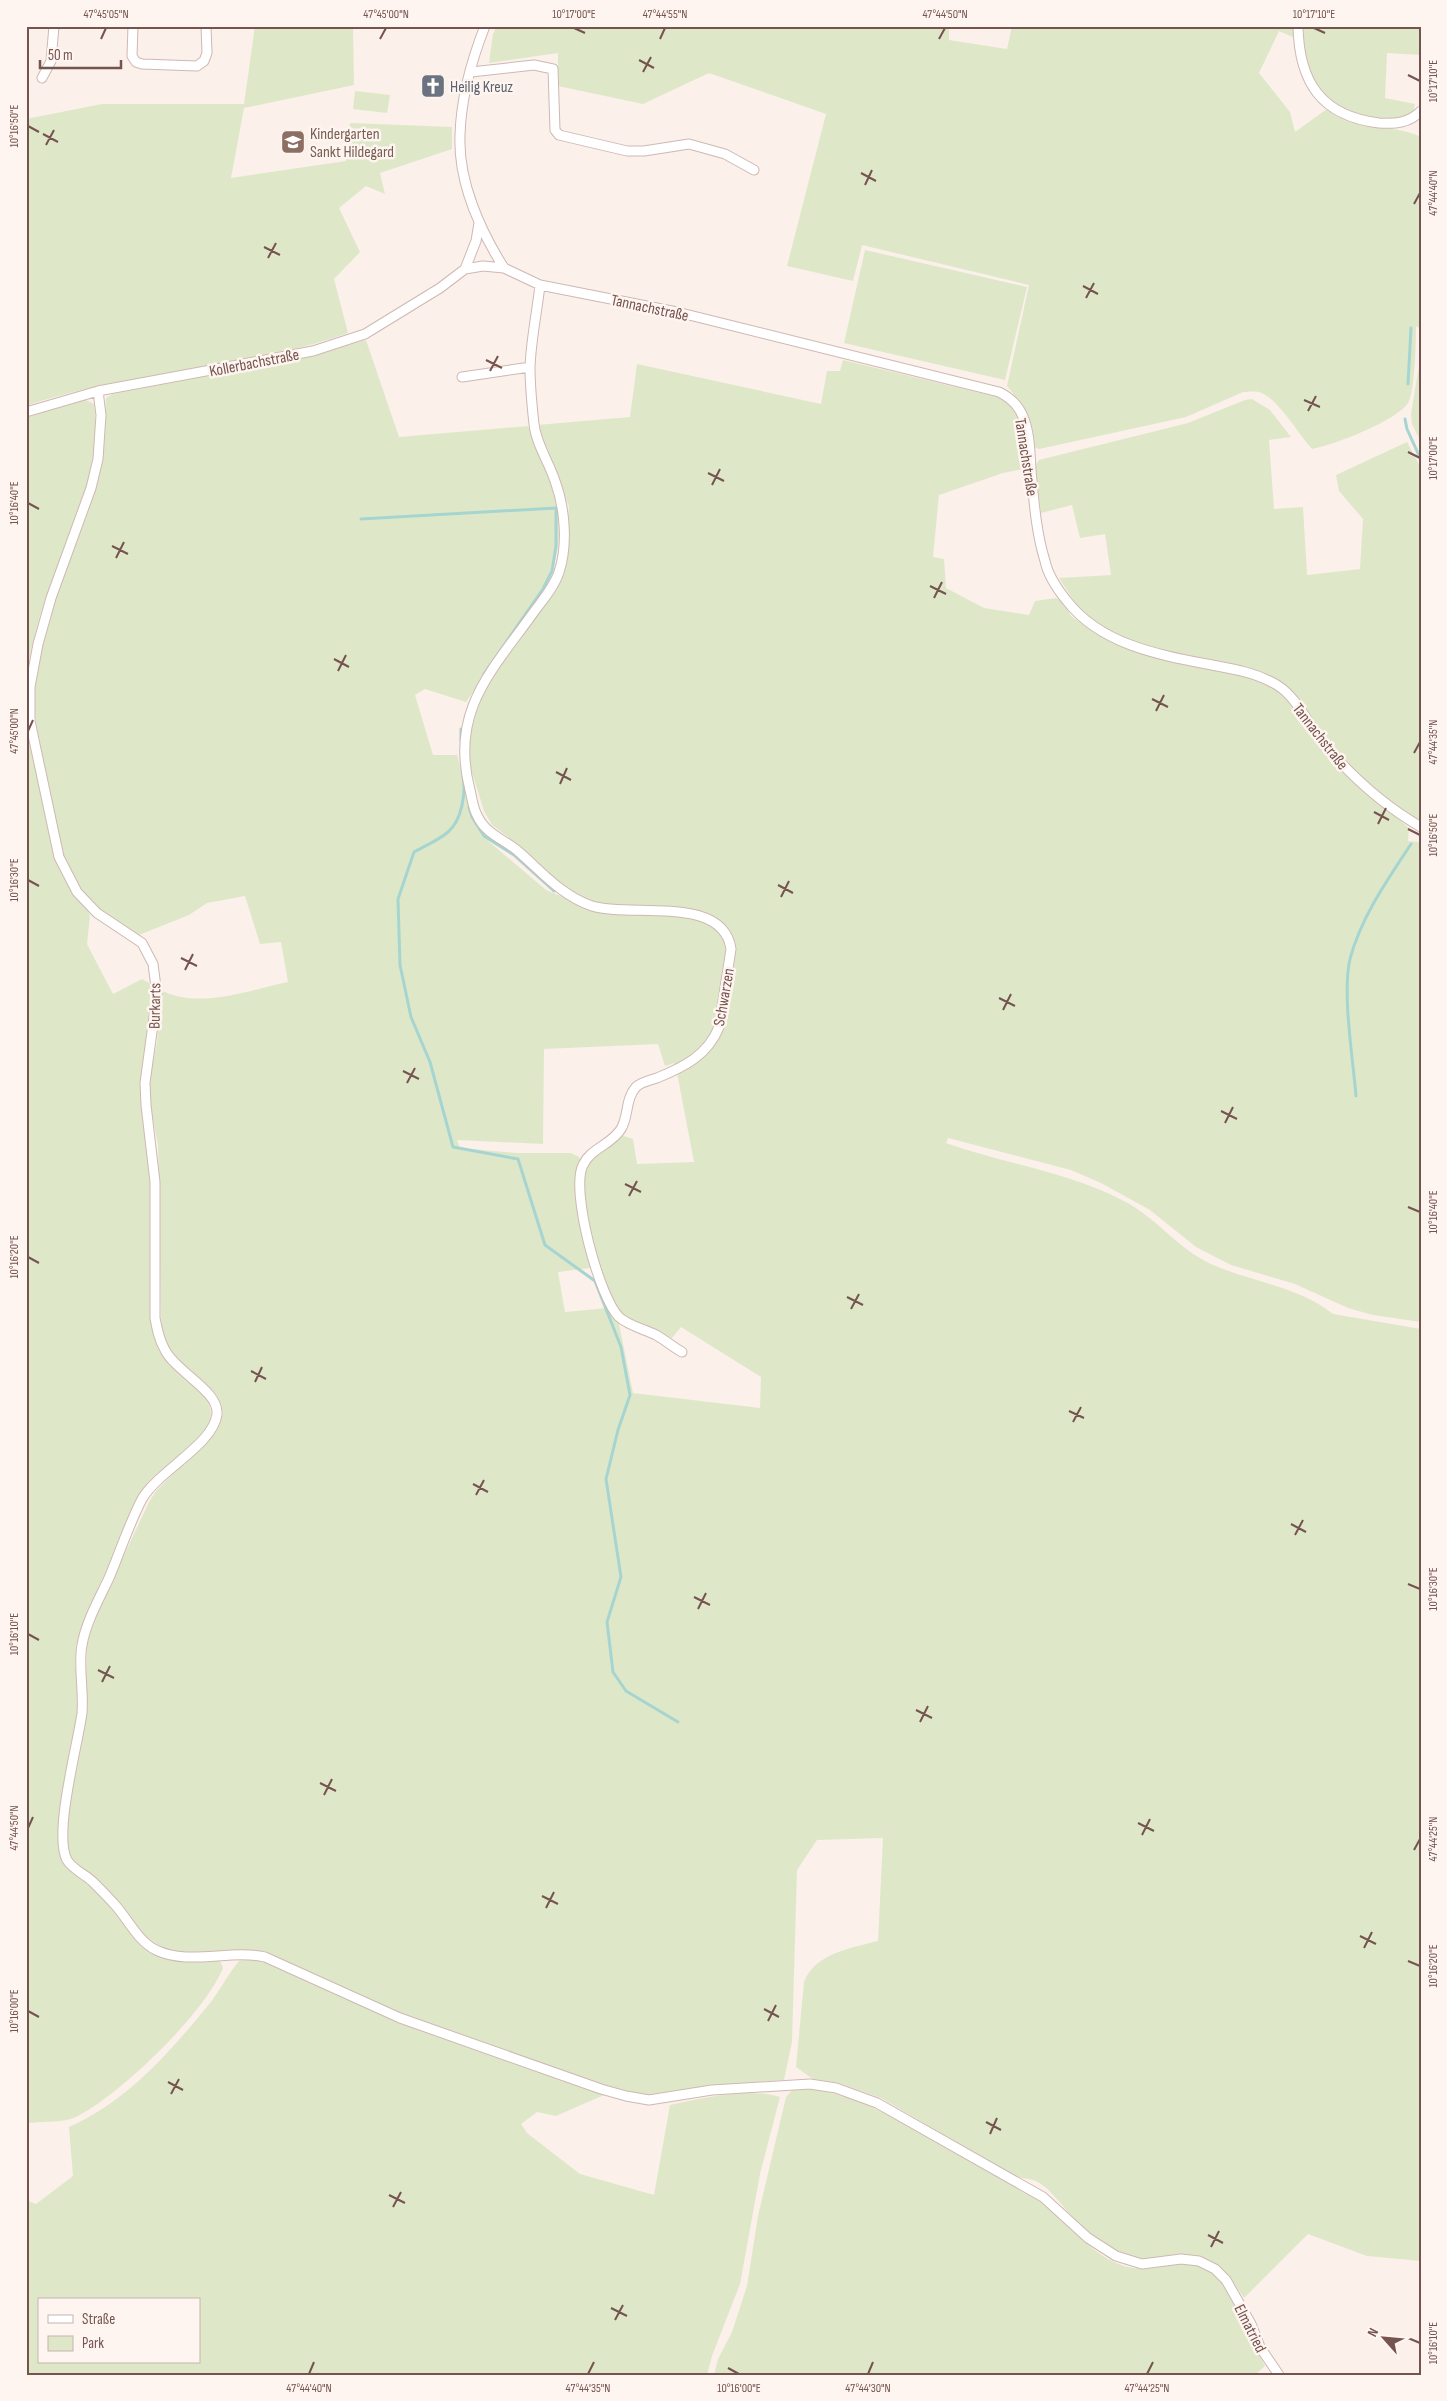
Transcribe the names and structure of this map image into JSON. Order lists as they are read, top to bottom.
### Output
{
  "streets": {
    "street": [
      "Tannachstraße",
      "Kollerbachstraße",
      "Schwarzen",
      "Burkarts",
      "Elmatried"
    ]
  },
  "crossings": [
    ["Tannachstraße", "Kollerbachstraße"],
    ["Kollerbachstraße", "Burkarts"],
    ["Burkarts", "Elmatried"]
  ],
  "places": {
    "church": ["Heilig Kreuz"],
    "school or university": ["Kindergarten Sankt Hildegard"]
  },
  "legend": ["Straße", "Park"],
  "scale_bar": "50 m",
  "north": "top left",
  "coordinates": [
    "47°45'05\"N",
    "47°45'00\"N",
    "10°17'00\"E",
    "47°44'55\"N",
    "47°44'50\"N",
    "10°17'10\"E",
    "10°16'50\"E",
    "47°44'40\"N",
    "10°16'40\"E",
    "47°44'35\"N",
    "10°16'30\"E",
    "10°16'20\"E",
    "10°16'10\"E",
    "47°44'25\"N",
    "10°16'00\"E",
    "47°44'30\"N"
  ]
}
